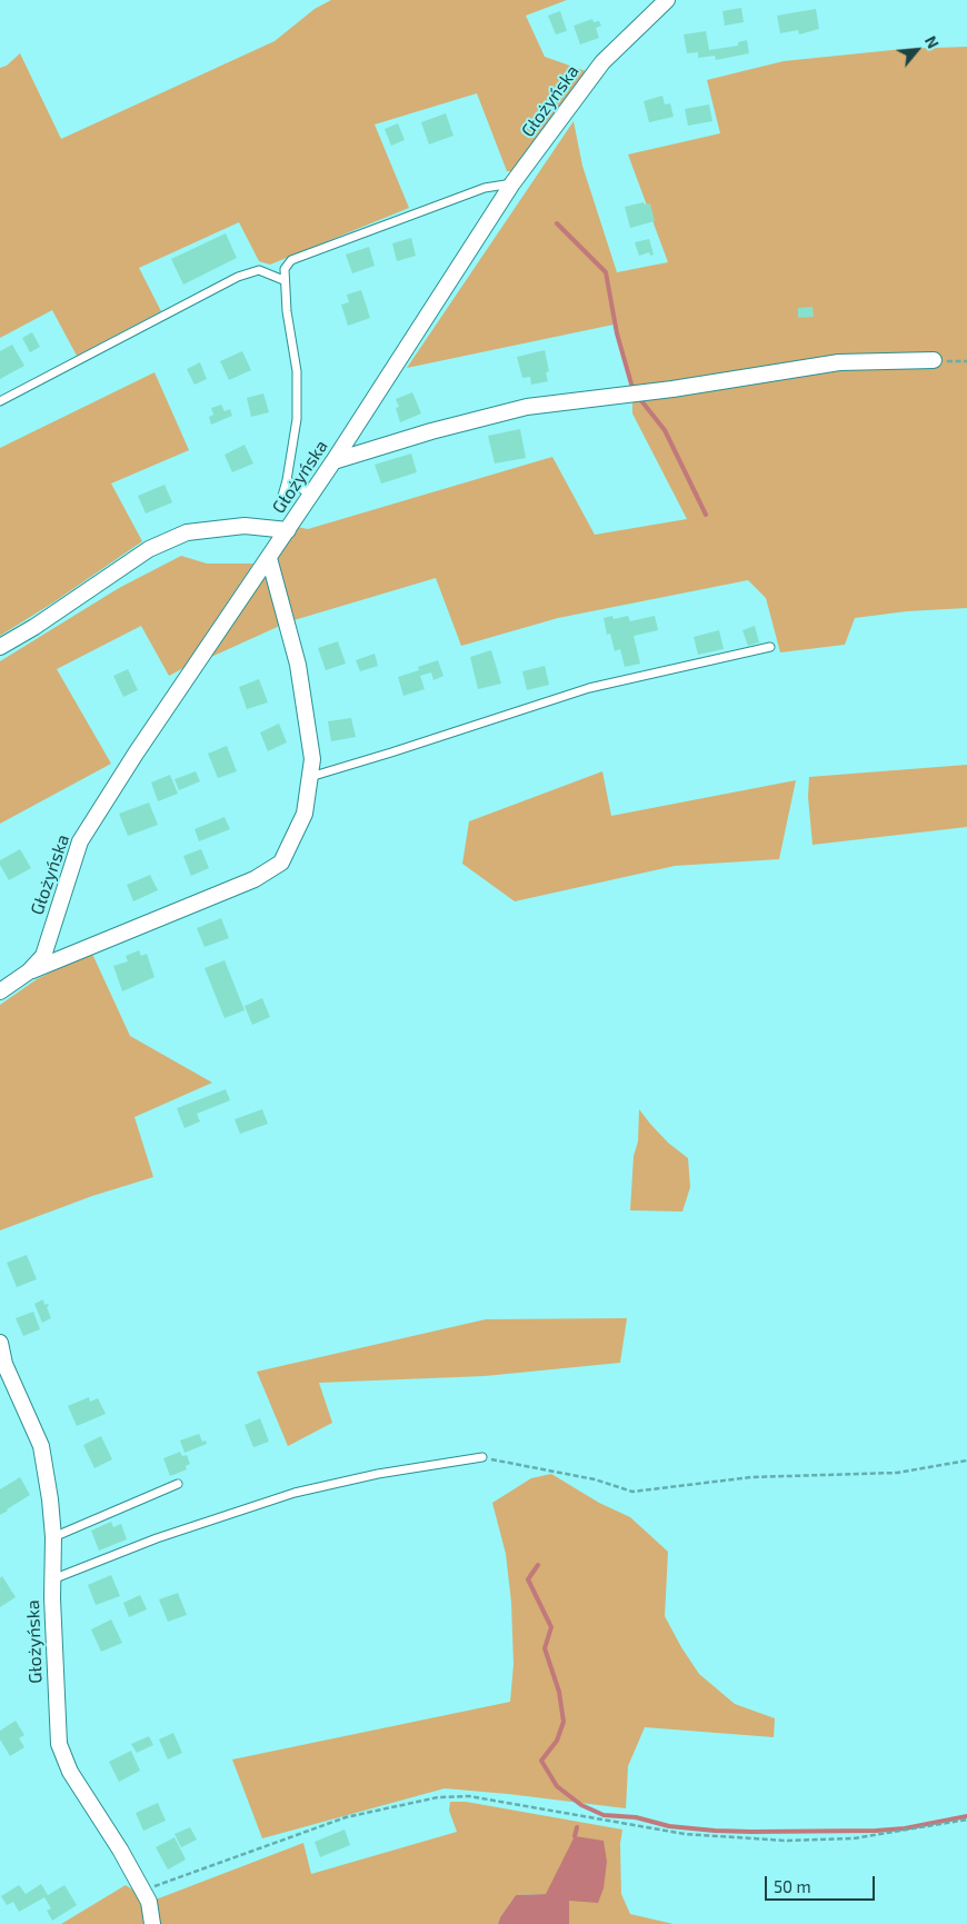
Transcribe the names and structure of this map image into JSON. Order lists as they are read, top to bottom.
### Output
{
  "streets": {
    "street": ["Głożyńska"]
  },
  "scale_bar": "50 m",
  "north": "top right"
}
